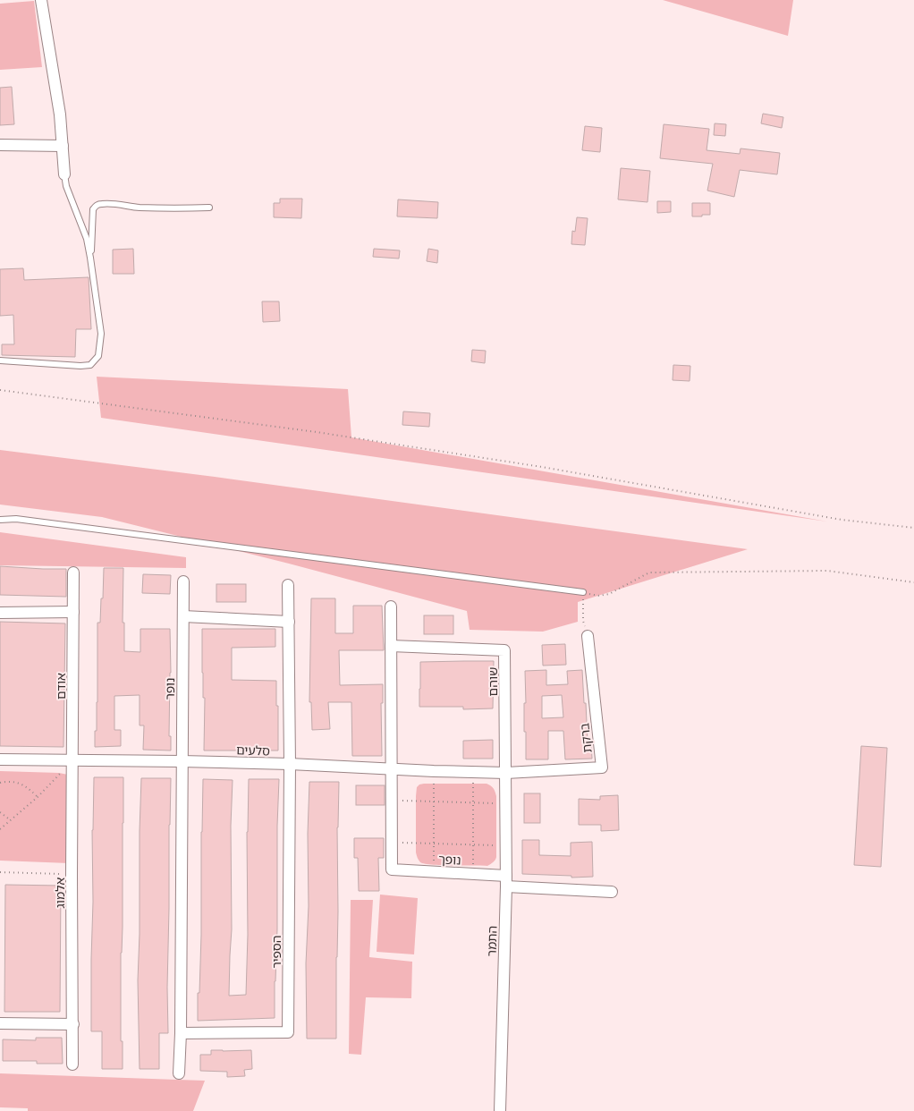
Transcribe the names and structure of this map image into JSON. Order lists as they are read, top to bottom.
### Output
{
  "streets": {
    "street": [
      "שוהם",
      "אודם",
      "נופר",
      "ברקת",
      "סלעים",
      "נופך",
      "אלמוג",
      "התמר",
      "הספיר"
    ]
  },
  "crossings": [
    ["שוהם", "ברקת"],
    ["שוהם", "סלעים"],
    ["שוהם", "התמר"],
    ["אודם", "סלעים"],
    ["אודם", "אלמוג"],
    ["נופר", "סלעים"],
    ["ברקת", "סלעים"],
    ["ברקת", "התמר"],
    ["סלעים", "אלמוג"],
    ["סלעים", "התמר"],
    ["סלעים", "הספיר"],
    ["נופך", "התמר"]
  ]
}
